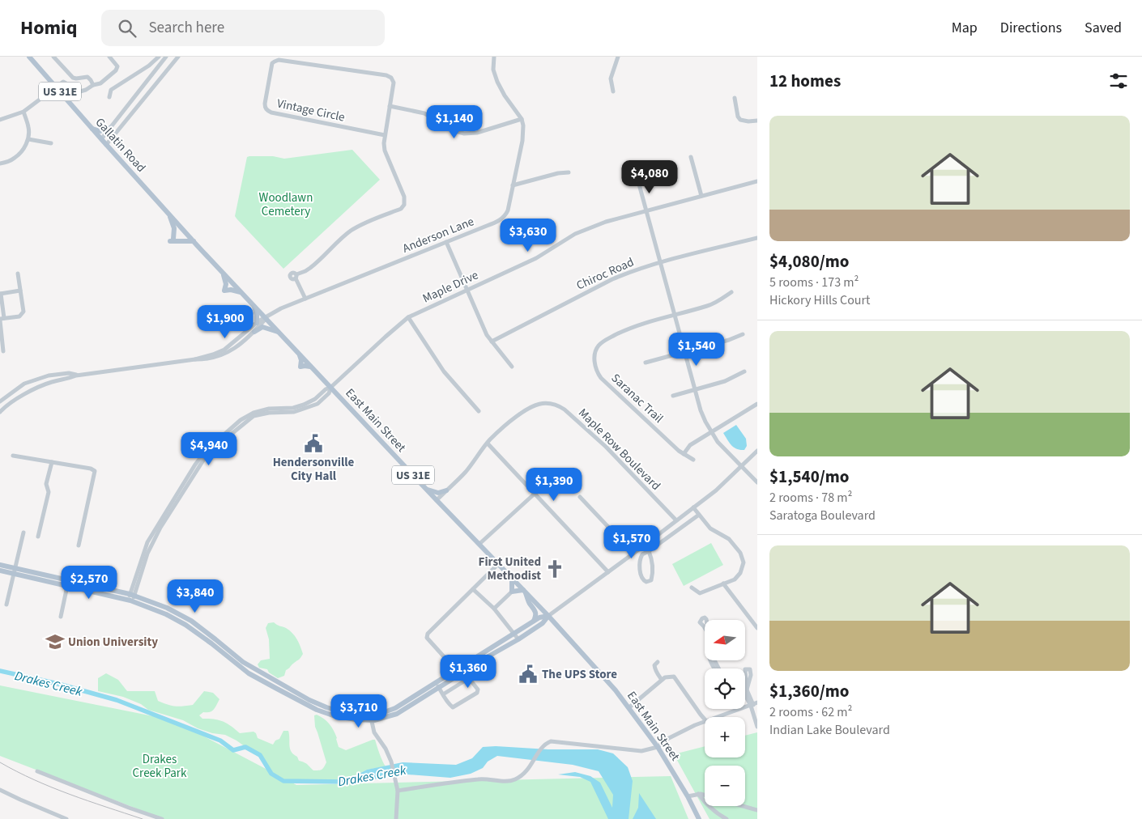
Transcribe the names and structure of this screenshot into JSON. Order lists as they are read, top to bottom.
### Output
{
  "streets": {
    "main road": ["US 31E", "Gallatin Road", "East Main Street"],
    "street": [
      "Vintage Circle",
      "Anderson Lane",
      "Chiroc Road",
      "Maple Drive",
      "Saranac Trail",
      "Maple Row Boulevard"
    ]
  },
  "crossings": [
    ["US 31E", "Gallatin Road"],
    ["US 31E", "Anderson Lane"],
    ["US 31E", "East Main Street"],
    ["Vintage Circle", "Anderson Lane"],
    ["Maple Drive", "East Main Street"],
    ["East Main Street", "Maple Row Boulevard"]
  ],
  "water": ["Drakes Creek"],
  "parks": ["Woodlawn Cemetery", "Drakes Creek Park"],
  "places": {
    "public building": ["Hendersonville City Hall", "The UPS Store"],
    "church": ["First United Methodist"],
    "school or university": ["Union University"]
  },
  "north": "left",
  "page": {
    "header": "Homiq",
    "search": "Search here",
    "nav": ["Map", "Directions", "Saved"],
    "heading": "12 homes",
    "price": [
      "$1,140",
      "$4,080",
      "$3,630",
      "$1,900",
      "$1,540",
      "$4,940",
      "$1,390",
      "$1,570",
      "$2,570",
      "$3,840",
      "$1,360",
      "$3,710"
    ],
    "list": [
      {
        "name": "$4,080/mo",
        "note": "5 rooms · 173 m² · Hickory Hills Court"
      },
      {
        "name": "$1,540/mo",
        "note": "2 rooms · 78 m² · Saratoga Boulevard"
      },
      {
        "name": "$1,360/mo",
        "note": "2 rooms · 62 m² · Indian Lake Boulevard"
      }
    ],
    "map_buttons": ["+", "−"]
  }
}
